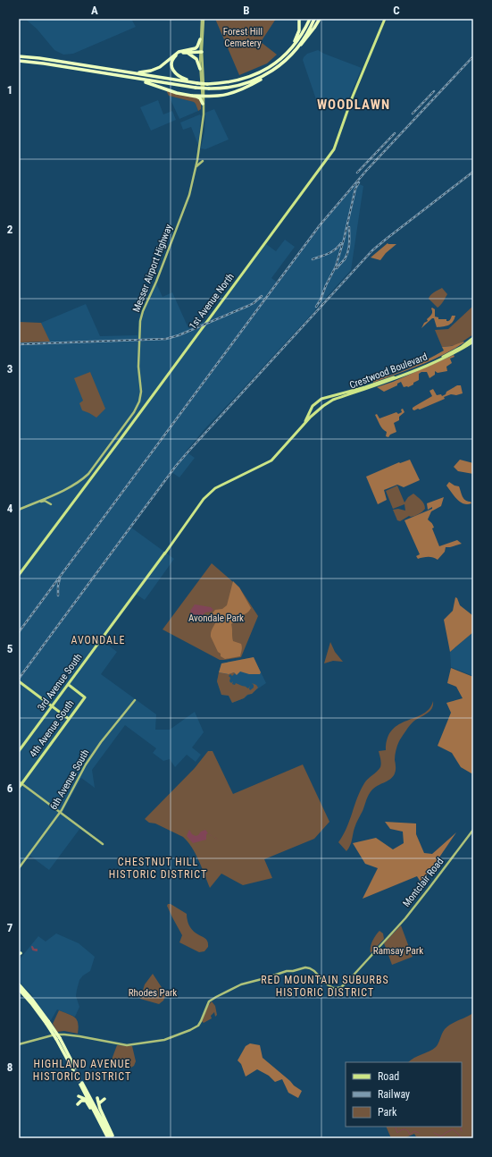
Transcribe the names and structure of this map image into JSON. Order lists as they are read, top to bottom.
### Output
{
  "streets": {
    "main road": [
      "Messer Airport Highway",
      "1st Avenue North",
      "Crestwood Boulevard",
      "3rd Avenue South",
      "4th Avenue South",
      "6th Avenue South",
      "Montclair Road"
    ]
  },
  "crossings": [
    ["Crestwood Boulevard", "3rd Avenue South"],
    ["3rd Avenue South", "4th Avenue South"]
  ],
  "districts": [
    "WOODLAWN",
    "AVONDALE",
    "CHESTNUT HILL HISTORIC DISTRICT",
    "RED MOUNTAIN SUBURBS HISTORIC DISTRICT",
    "HIGHLAND AVENUE HISTORIC DISTRICT"
  ],
  "parks": [
    "Forest Hill Cemetery",
    "Avondale Park",
    "Ramsay Park",
    "Rhodes Park"
  ],
  "legend": ["Road", "Railway", "Park"],
  "grid": {
    "columns": ["A", "B", "C"],
    "rows": [
      "1",
      "2",
      "3",
      "4",
      "5",
      "6",
      "7",
      "8"
    ]
  }
}
